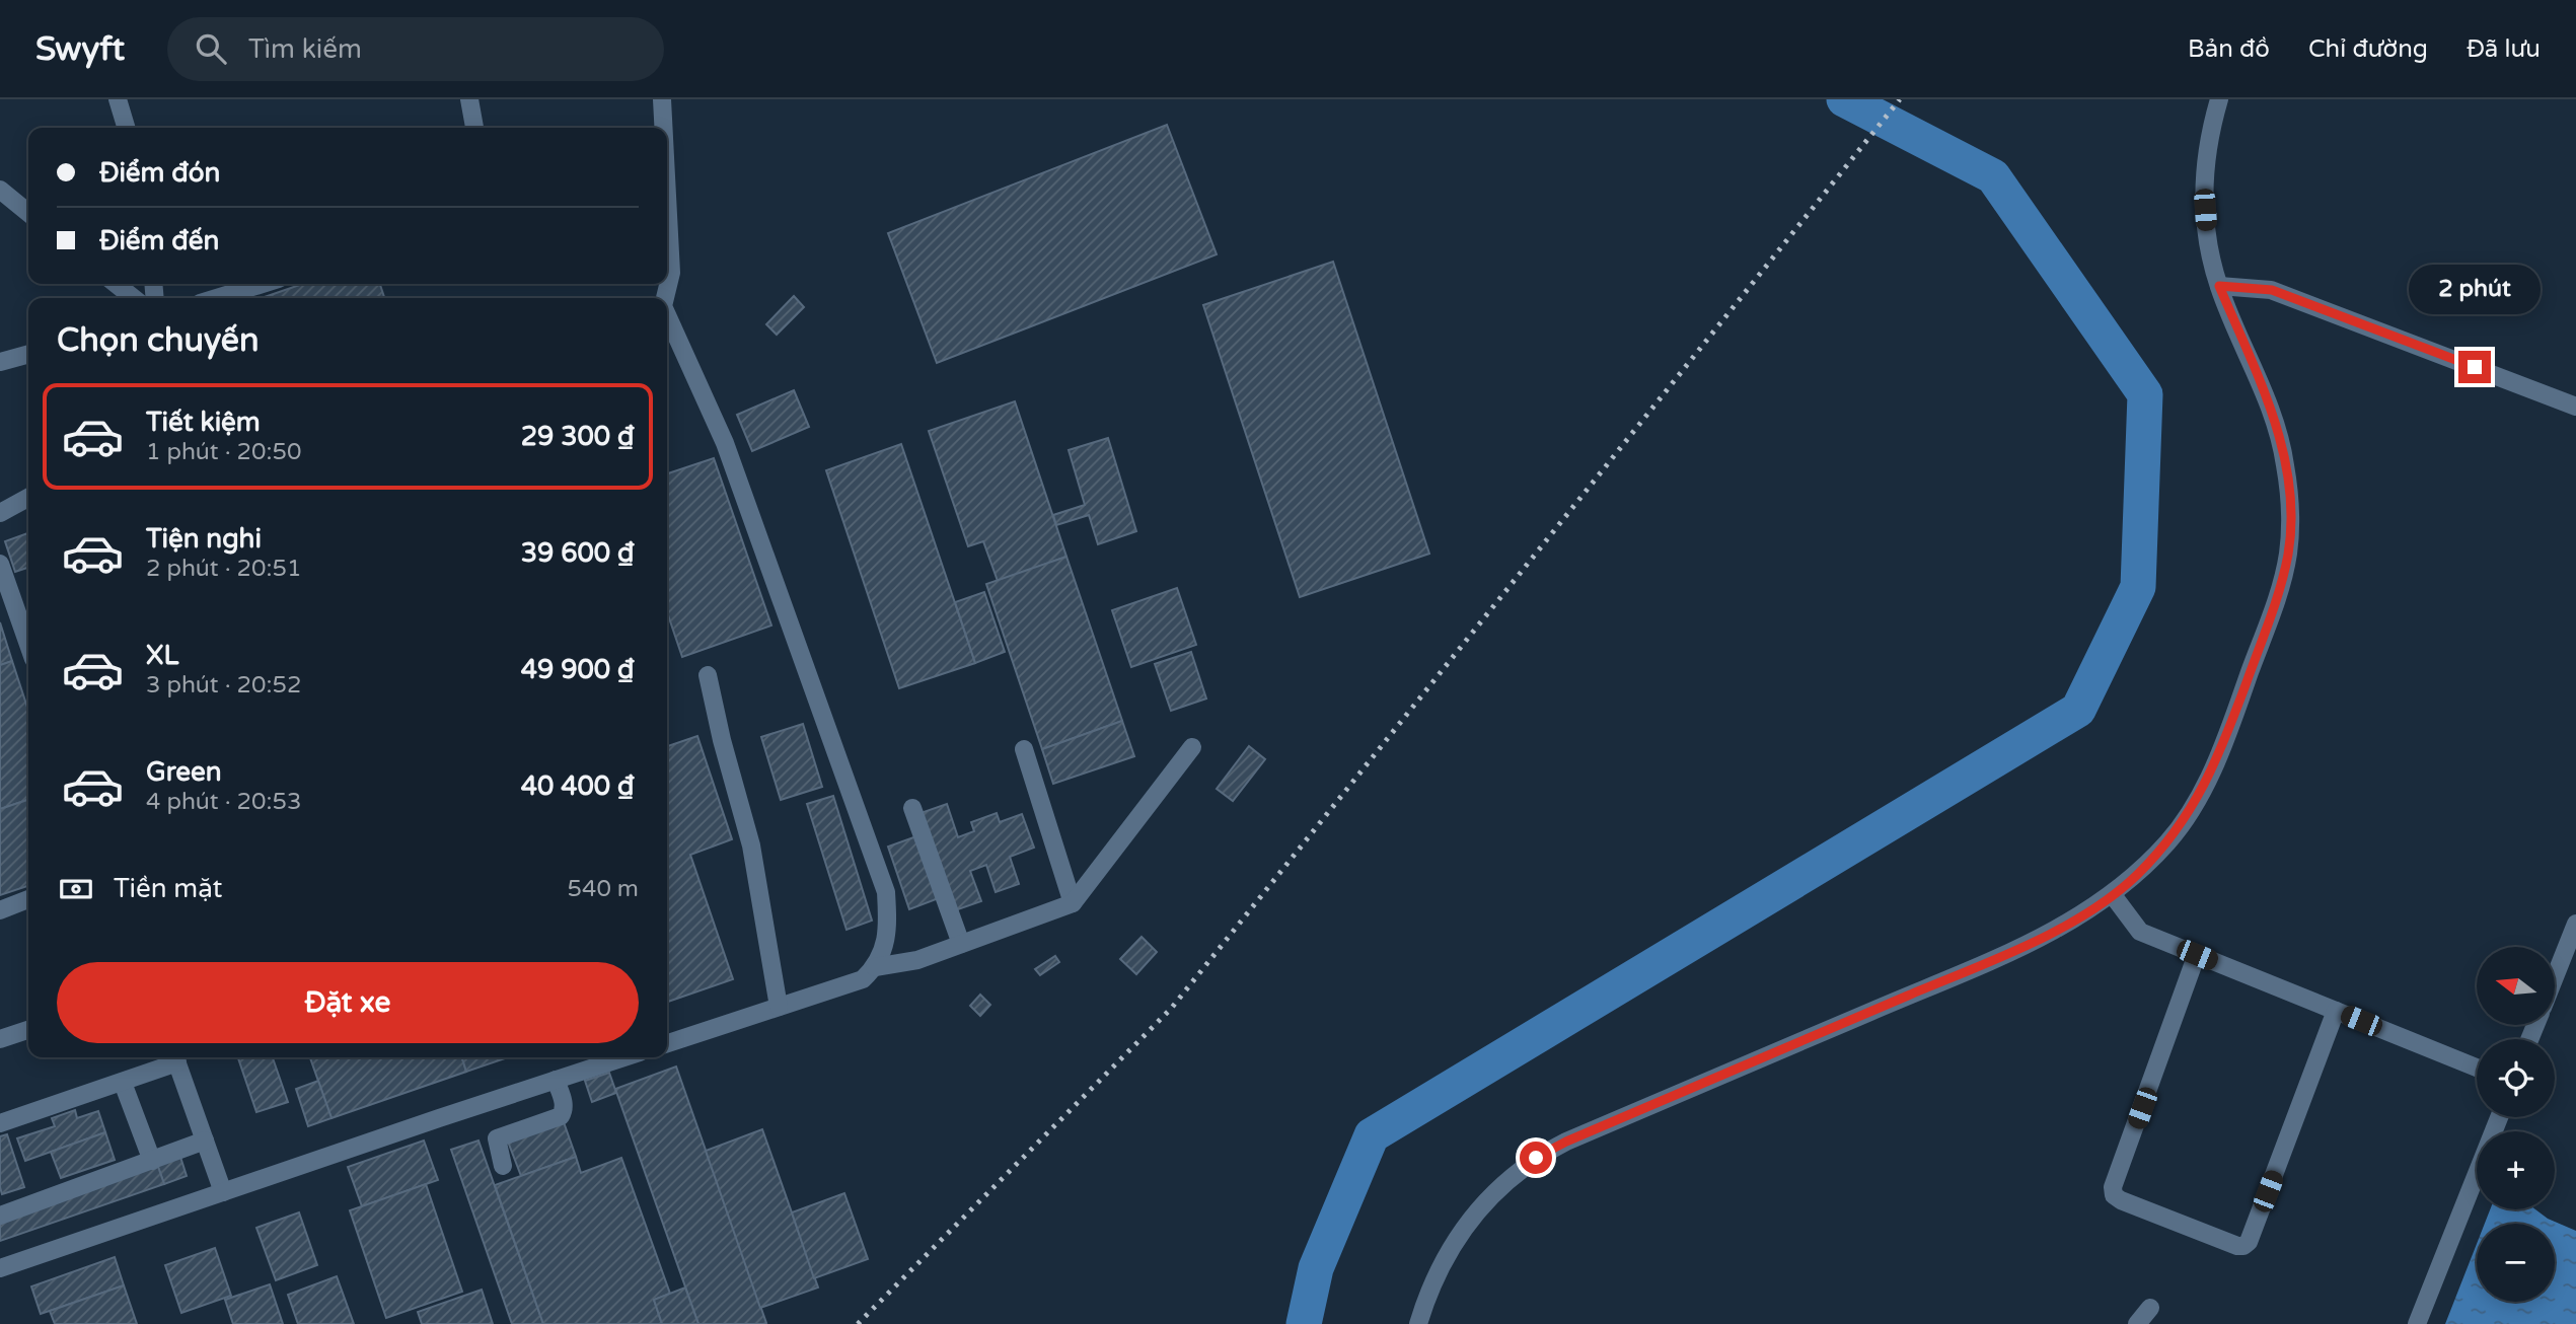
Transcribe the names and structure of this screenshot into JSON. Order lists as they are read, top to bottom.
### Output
{
  "north": "left",
  "page": {
    "header": "Swyft",
    "search": "Tìm kiếm",
    "nav": ["Bản đồ", "Chỉ đường", "Đã lưu"],
    "banner": ["Điểm đón", "Điểm đến"],
    "bubble": "2 phút",
    "heading": "Chọn chuyến",
    "list": [
      {
        "name": "Tiết kiệm",
        "note": "1 phút · 20:50",
        "value": "29 300 ₫"
      },
      {
        "name": "Tiện nghi",
        "note": "2 phút · 20:51",
        "value": "39 600 ₫"
      },
      {
        "name": "XL",
        "note": "3 phút · 20:52",
        "value": "49 900 ₫"
      },
      {
        "name": "Green",
        "note": "4 phút · 20:53",
        "value": "40 400 ₫"
      }
    ],
    "pay": ["Tiền mặt", "540 m"],
    "map_buttons": ["+", "−"],
    "buttons": "Đặt xe"
  }
}
